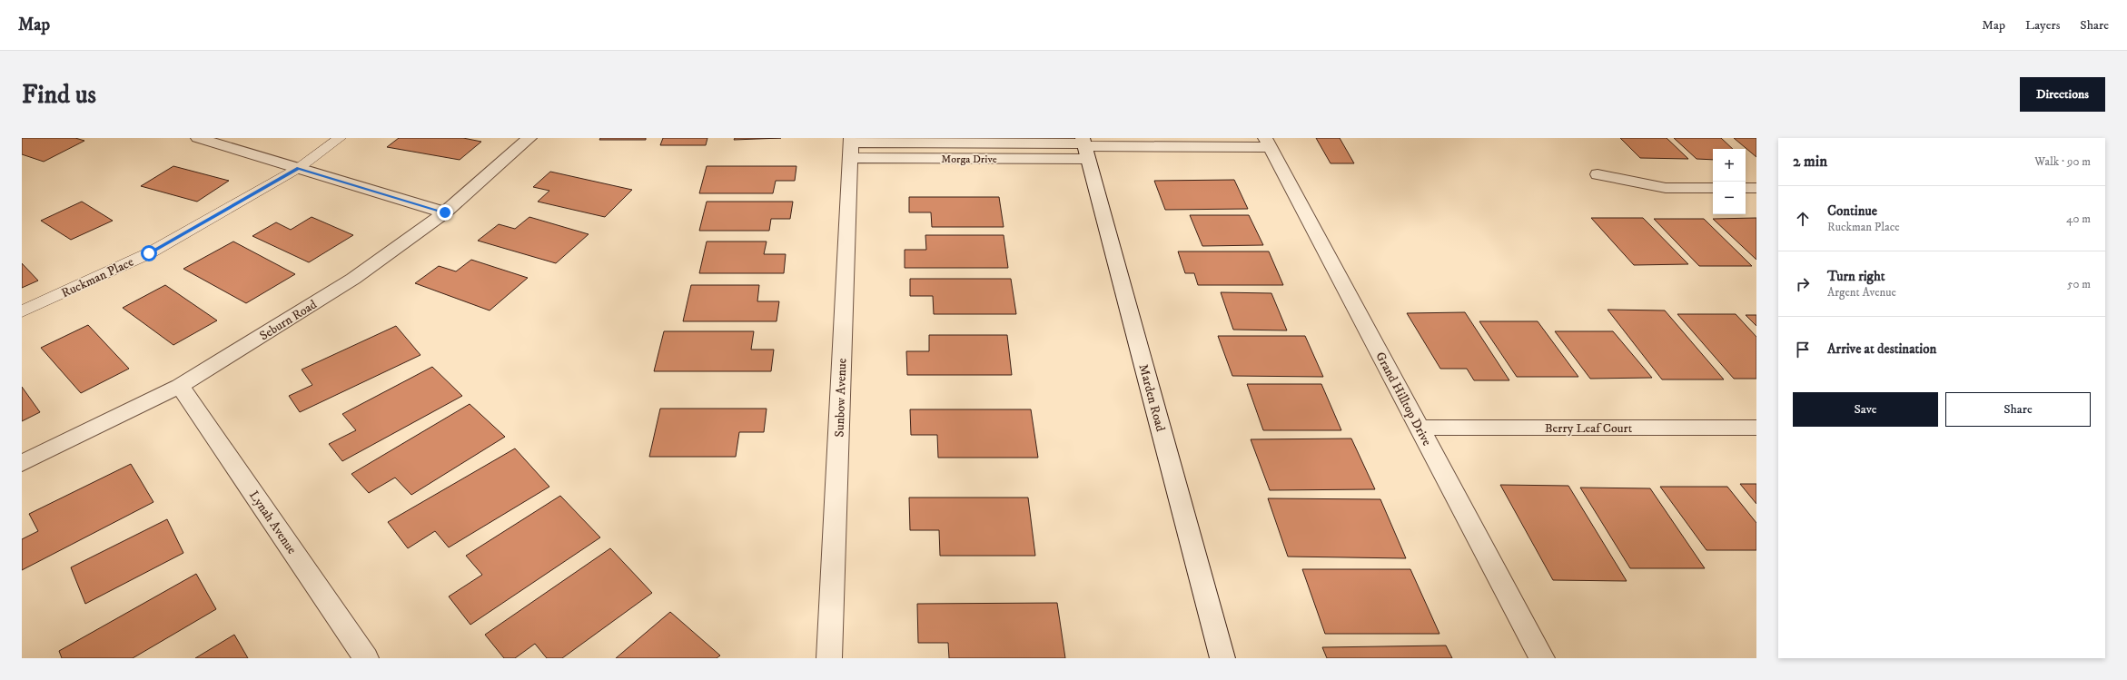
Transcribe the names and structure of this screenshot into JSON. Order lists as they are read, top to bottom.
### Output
{
  "streets": {
    "street": [
      "Morga Drive",
      "Seburn Road",
      "Sunbow Avenue",
      "Marden Road",
      "Grand Hilltop Drive",
      "Berry Leaf Court",
      "Lynah Avenue"
    ],
    "lane": ["Ruckman Place"]
  },
  "crossings": [
    ["Morga Drive", "Sunbow Avenue"],
    ["Morga Drive", "Marden Road"],
    ["Morga Drive", "Grand Hilltop Drive"],
    ["Seburn Road", "Lynah Avenue"],
    ["Grand Hilltop Drive", "Berry Leaf Court"]
  ],
  "page": {
    "header": "Map",
    "nav": ["Map", "Layers", "Share"],
    "buttons": [
      "Directions",
      ["Save", "Share"]
    ],
    "title": "Find us",
    "heading": ["2 min", "Walk · 90 m"],
    "map_buttons": ["+", "−"],
    "list": [
      ["Continue", "Ruckman Place", "40 m"],
      ["Turn right", "Argent Avenue", "50 m"],
      "Arrive at destination"
    ]
  }
}
